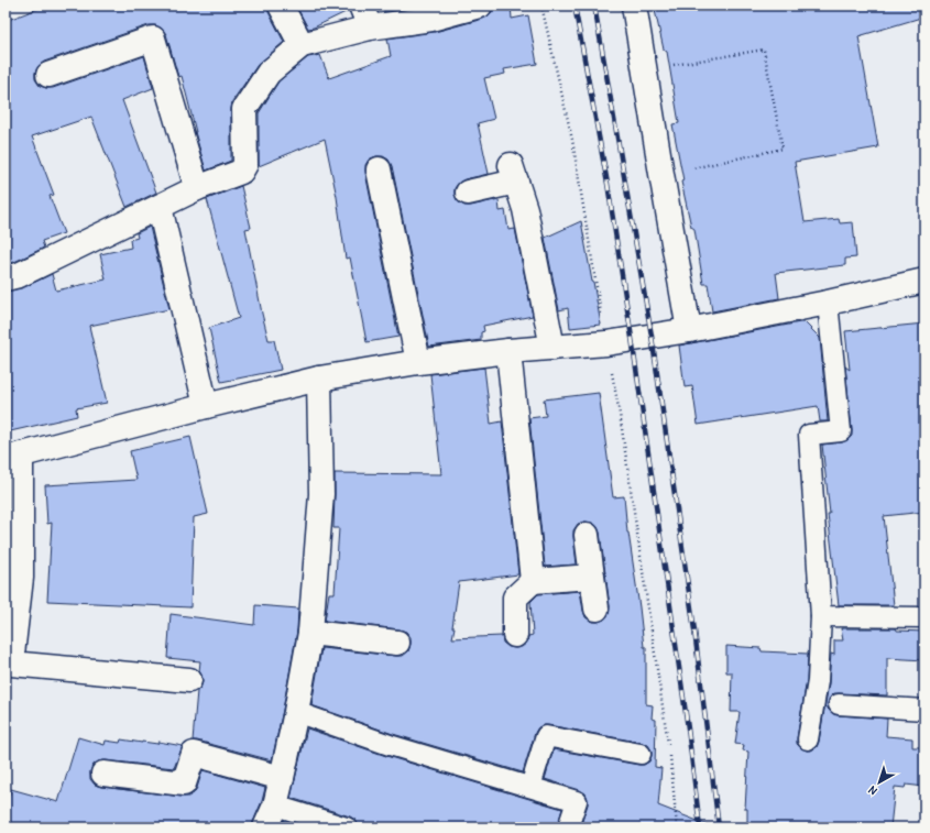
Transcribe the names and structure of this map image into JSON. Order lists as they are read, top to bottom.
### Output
{
  "north": "bottom left"
}
